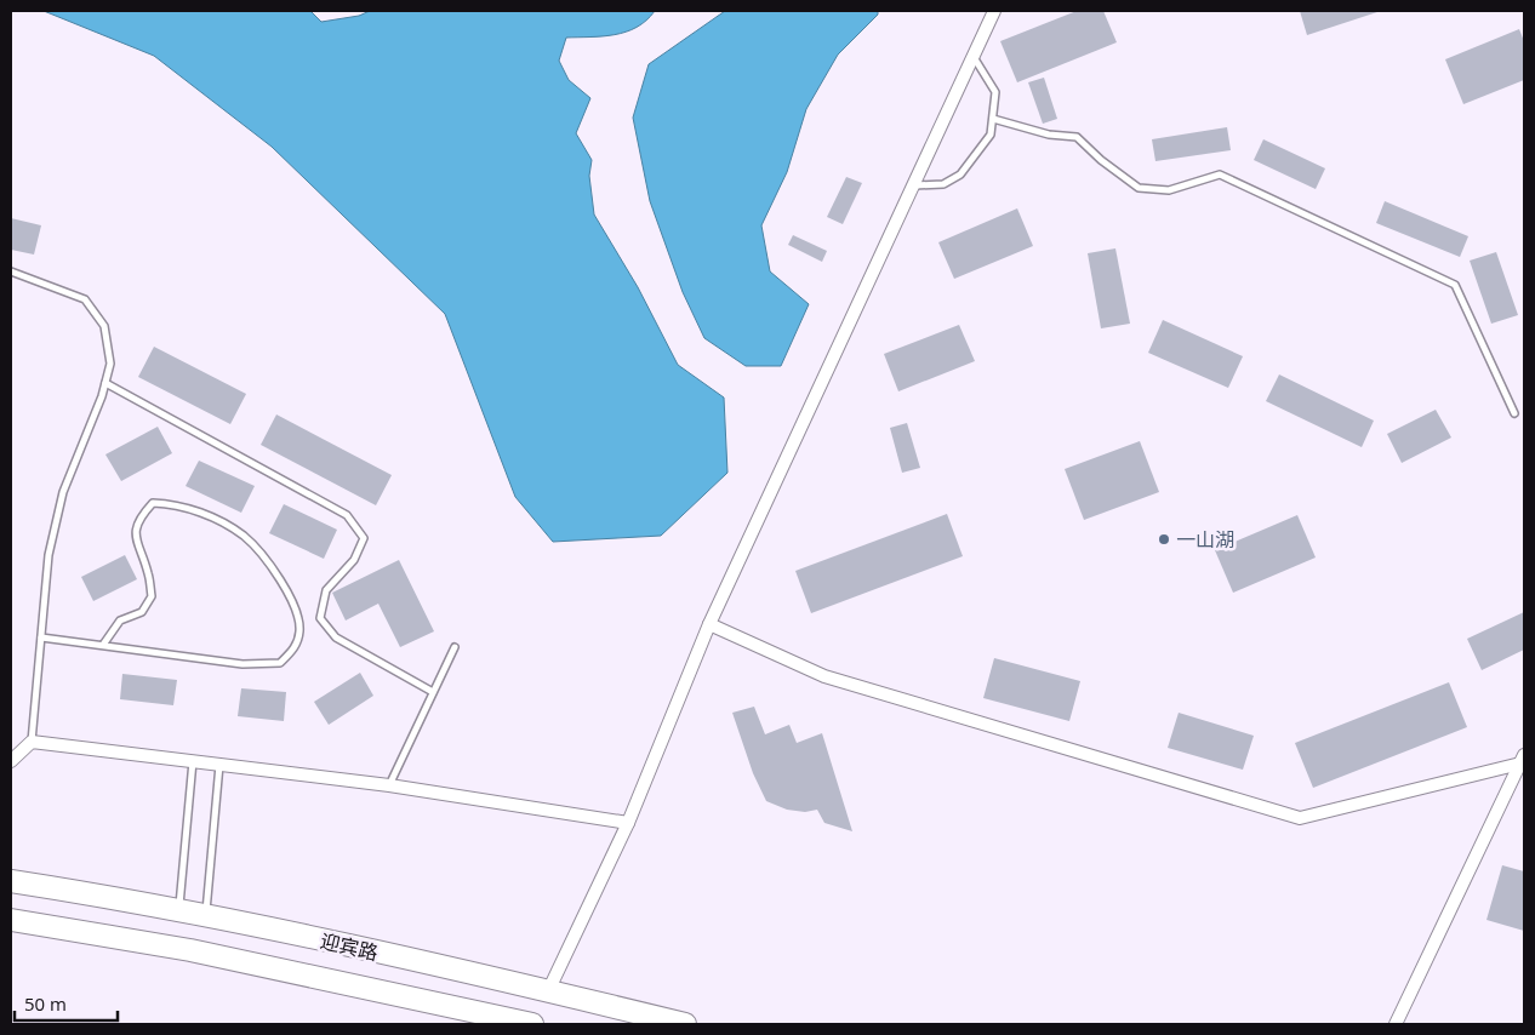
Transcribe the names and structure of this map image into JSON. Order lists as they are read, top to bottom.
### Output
{
  "streets": {
    "highway": ["迎宾路"]
  },
  "places": ["一山湖"],
  "scale_bar": "50 m"
}
